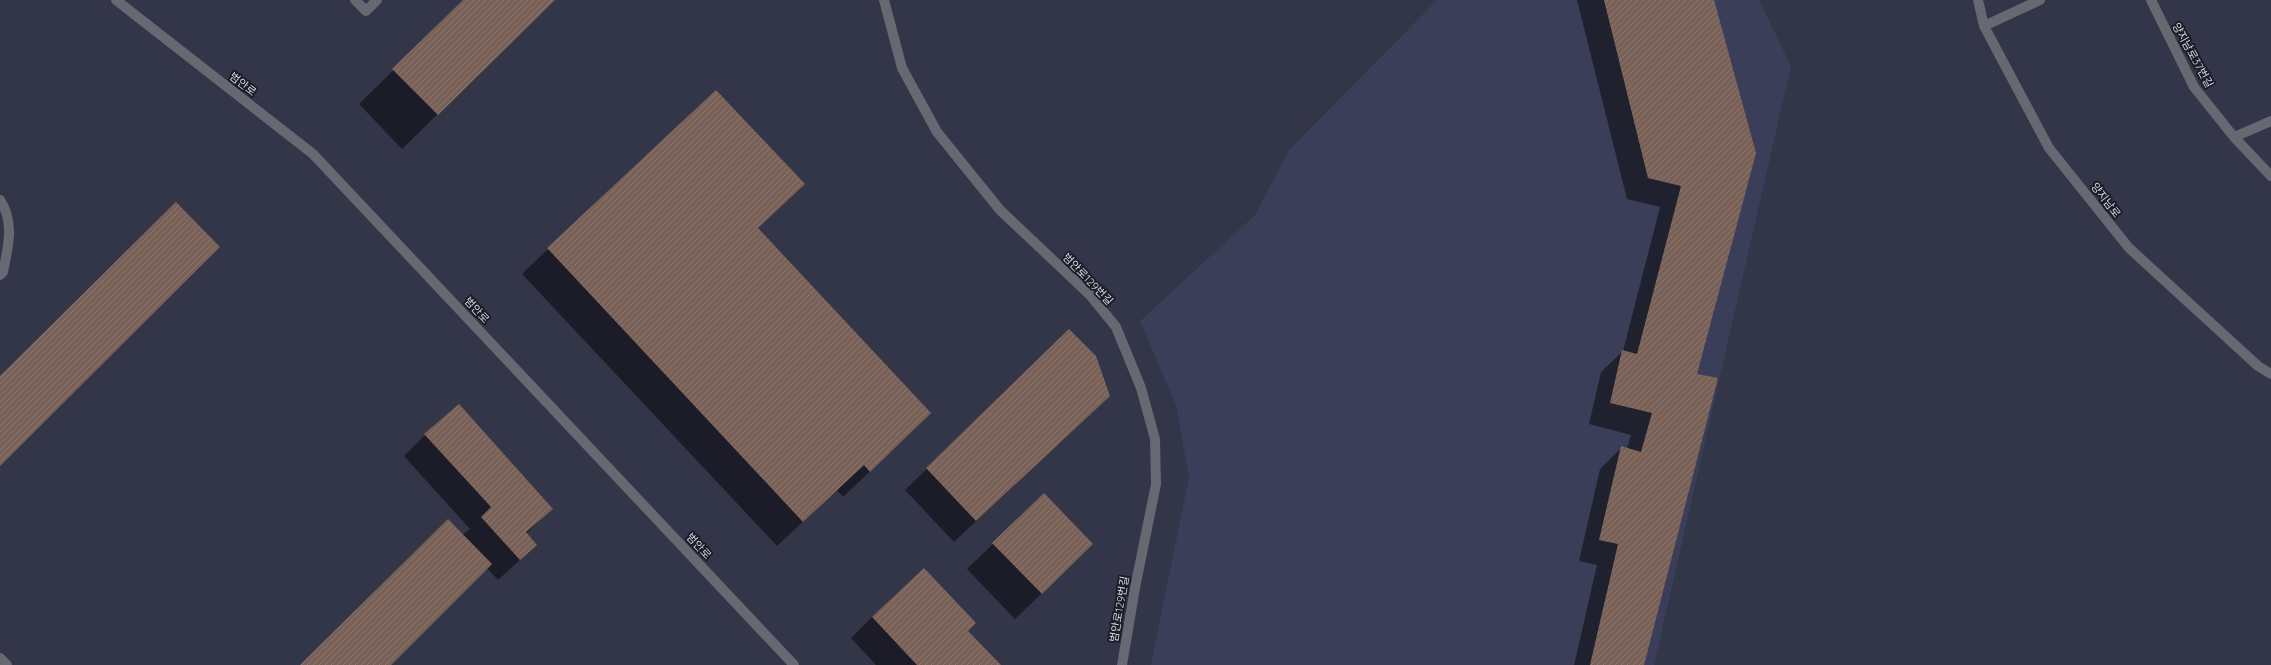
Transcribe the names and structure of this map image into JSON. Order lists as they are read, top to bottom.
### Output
{
  "streets": {
    "street": [
      "양지남로37번길",
      "범안로",
      "양지남로",
      "범안로129번길"
    ]
  }
}
